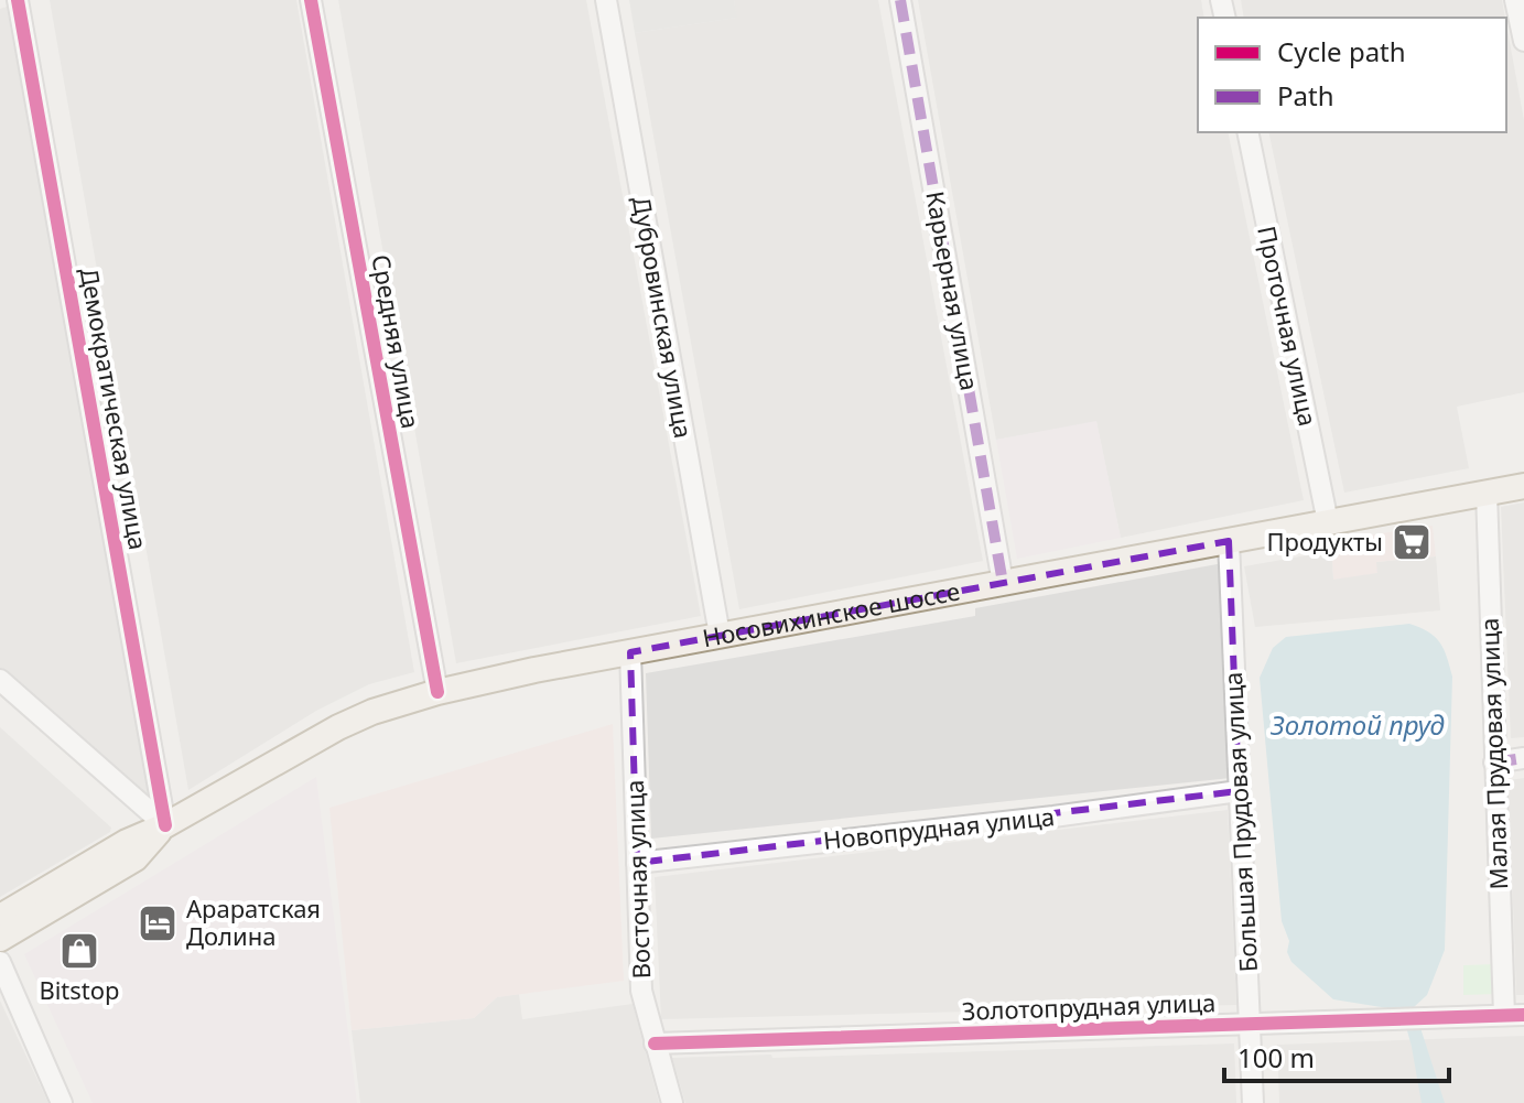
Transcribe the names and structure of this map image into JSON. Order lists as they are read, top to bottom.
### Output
{
  "streets": {
    "main road": ["Носовихинское шоссе"],
    "street": [
      "Карьерная улица",
      "Дубровинская улица",
      "Проточная улица",
      "Средняя улица",
      "Демократическая улица",
      "Малая Прудовая улица",
      "Большая Прудовая улица",
      "Новопрудная улица",
      "Восточная улица",
      "Золотопрудная улица"
    ]
  },
  "crossings": [
    ["Карьерная улица", "Носовихинское шоссе"],
    ["Дубровинская улица", "Носовихинское шоссе"],
    ["Проточная улица", "Носовихинское шоссе"],
    ["Средняя улица", "Носовихинское шоссе"],
    ["Демократическая улица", "Носовихинское шоссе"],
    ["Носовихинское шоссе", "Малая Прудовая улица"],
    ["Носовихинское шоссе", "Большая Прудовая улица"],
    ["Носовихинское шоссе", "Восточная улица"],
    ["Малая Прудовая улица", "Золотопрудная улица"],
    ["Большая Прудовая улица", "Новопрудная улица"],
    ["Большая Прудовая улица", "Золотопрудная улица"],
    ["Новопрудная улица", "Восточная улица"],
    ["Восточная улица", "Золотопрудная улица"]
  ],
  "water": ["Золотой пруд"],
  "places": {
    "supermarket": ["Продукты"],
    "hotel": ["Араратская Долина"],
    "shop": ["Bitstop"]
  },
  "legend": ["Cycle path", "Path"],
  "scale_bar": "100 m"
}
